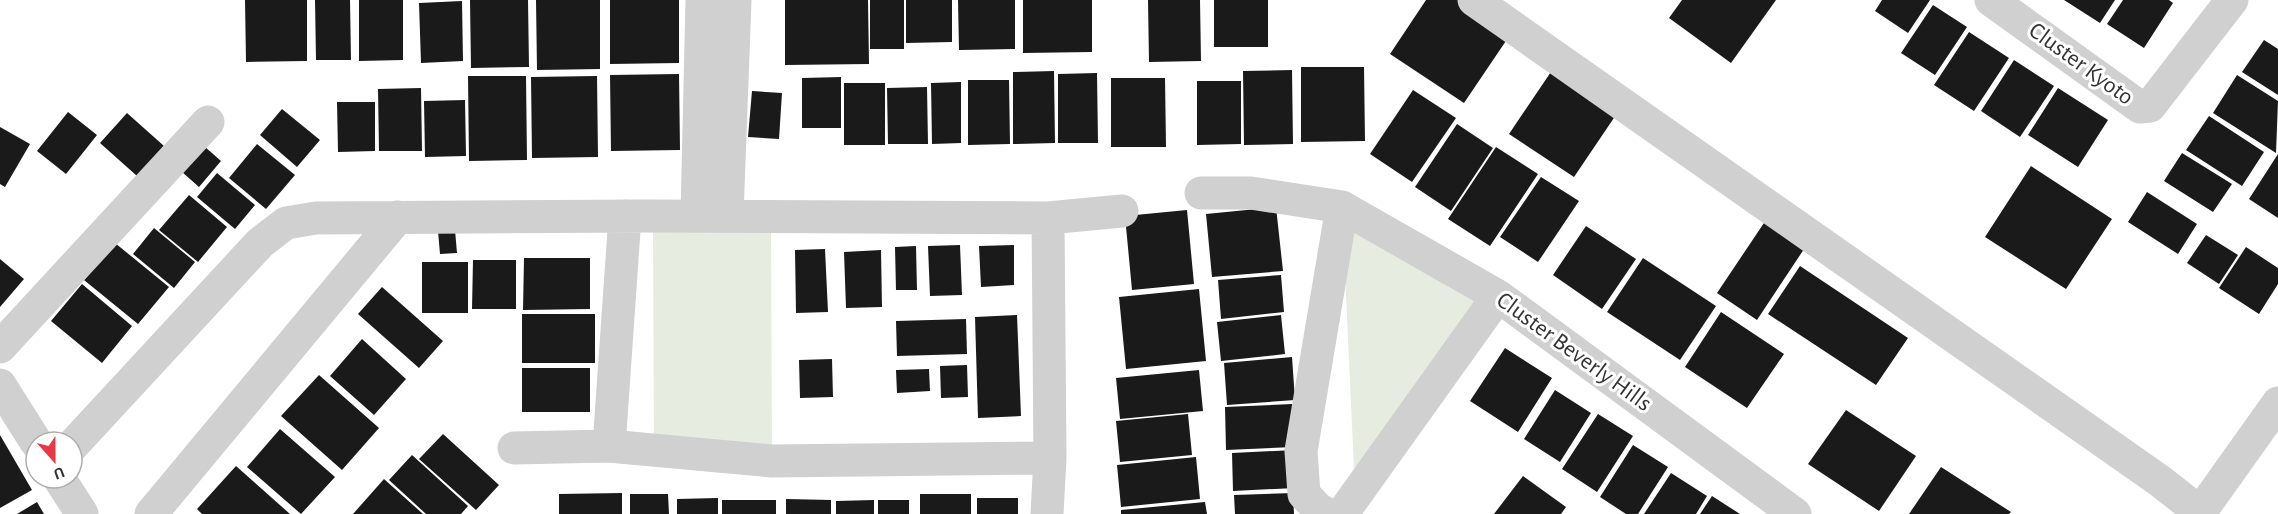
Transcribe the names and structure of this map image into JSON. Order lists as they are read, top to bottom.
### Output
{
  "streets": {
    "street": ["Cluster Kyoto", "Cluster Beverly Hills"]
  },
  "north": "bottom"
}
